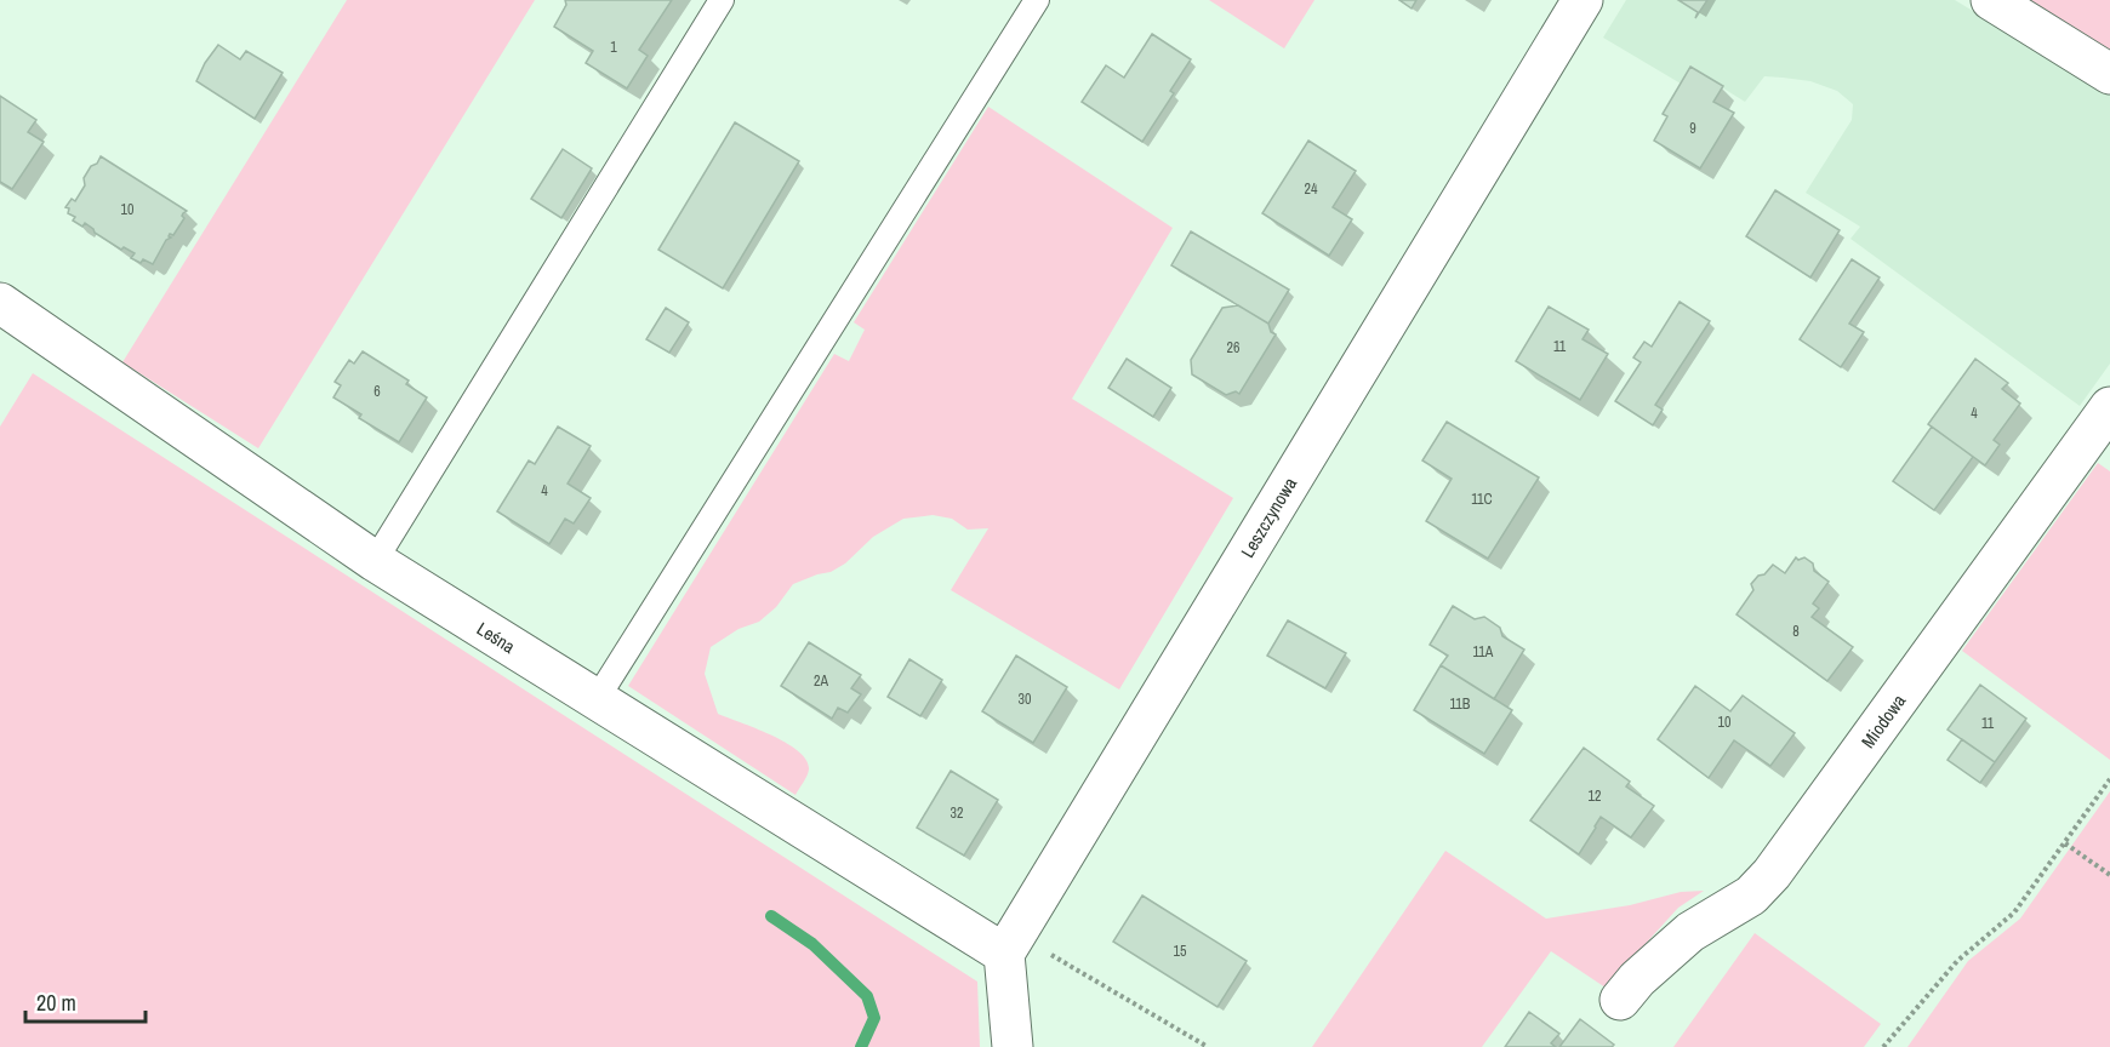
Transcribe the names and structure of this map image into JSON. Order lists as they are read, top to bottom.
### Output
{
  "streets": {
    "street": ["Leszczynowa", "Leśna", "Miodowa"]
  },
  "crossings": [
    ["Leszczynowa", "Leśna"]
  ],
  "house_numbers": [
    "1",
    "9",
    "24",
    "10",
    "11",
    "26",
    "6",
    "4",
    "4",
    "11C",
    "8",
    "11A",
    "2A",
    "30",
    "11B",
    "10",
    "11",
    "12",
    "32",
    "15"
  ],
  "scale_bar": "20 m"
}
